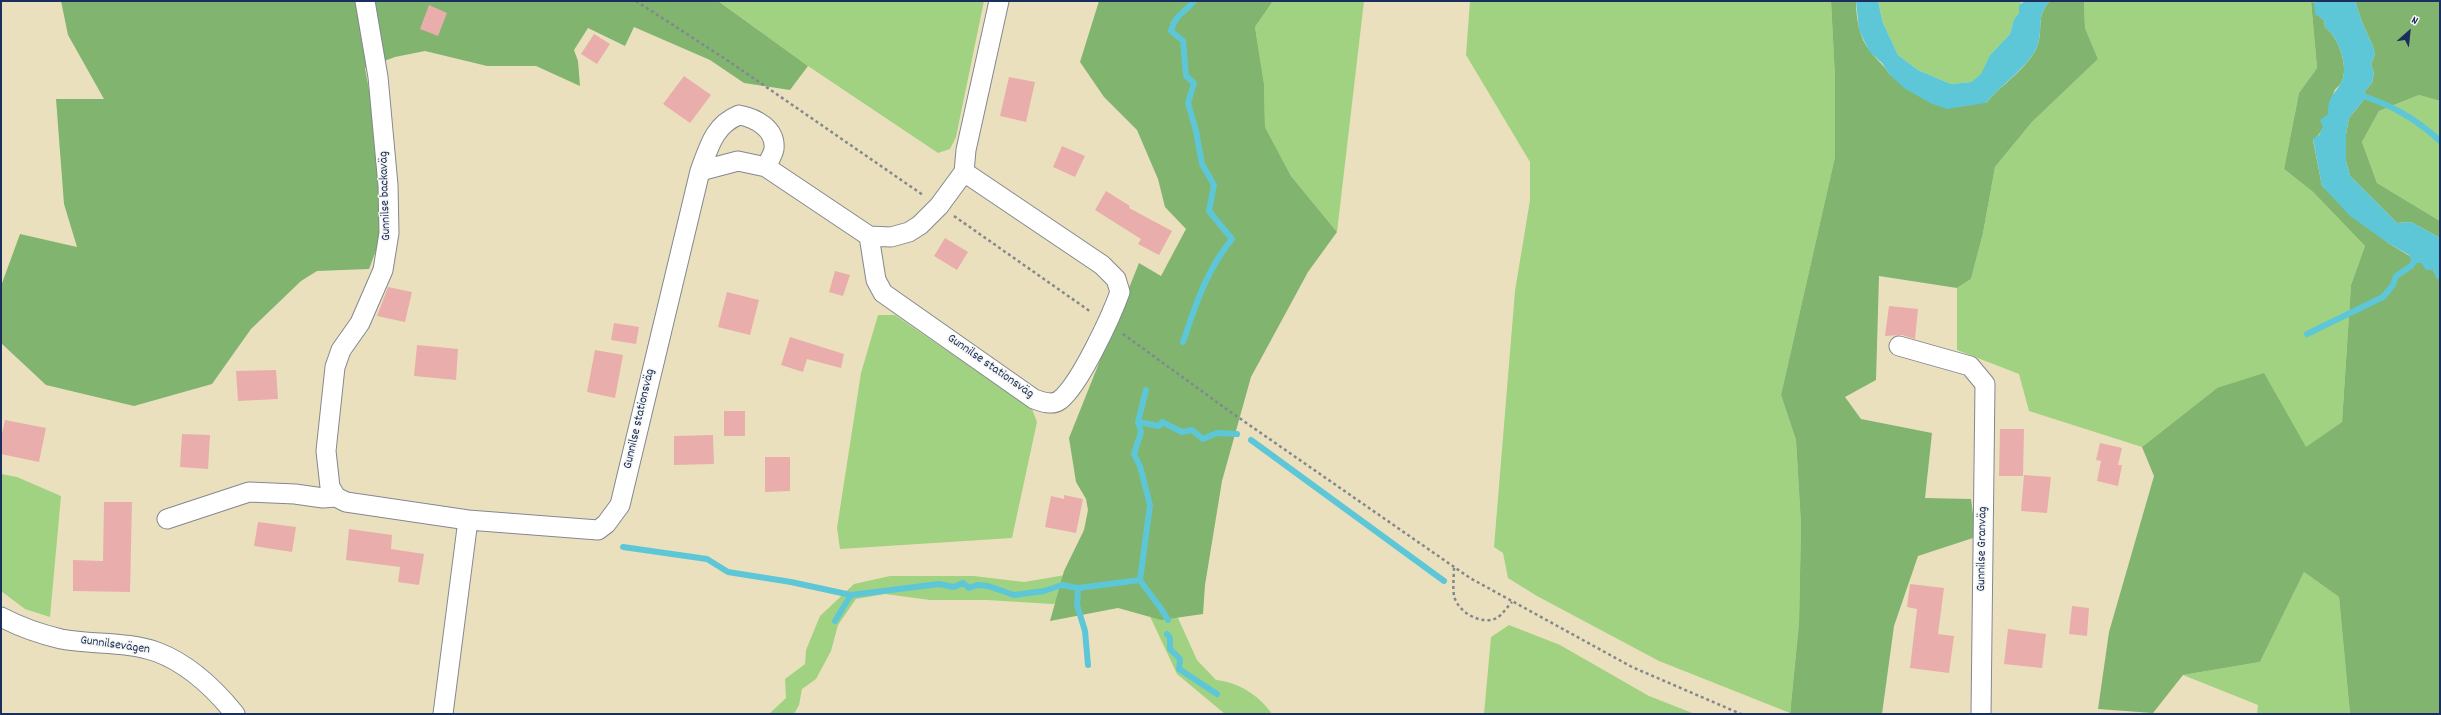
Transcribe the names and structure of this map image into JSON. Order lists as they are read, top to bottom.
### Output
{
  "streets": {
    "street": [
      "Gunnilse backaväg",
      "Gunnilse stationsväg",
      "Gunnilse Granväg",
      "Gunnilsevägen"
    ]
  },
  "north": "top right"
}
